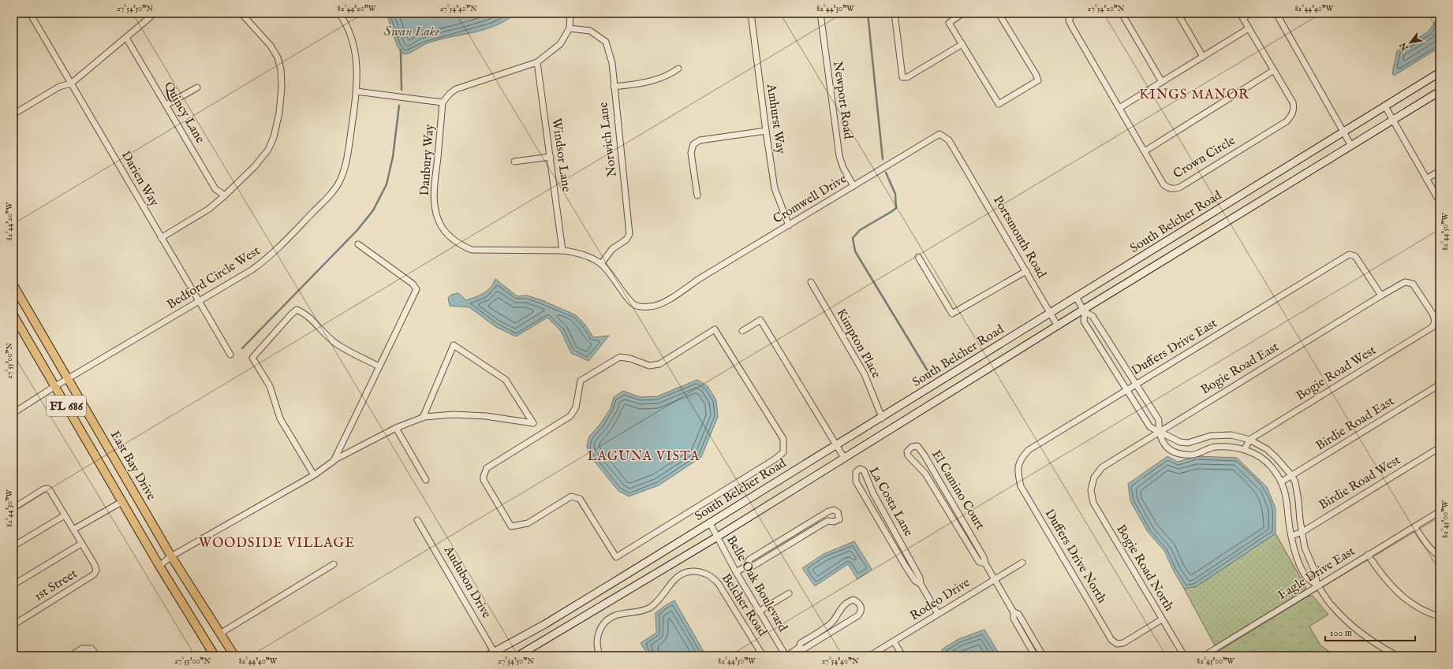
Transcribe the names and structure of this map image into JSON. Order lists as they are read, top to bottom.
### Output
{
  "streets": {
    "main road": ["South Belcher Road", "FL 686", "East Bay Drive"],
    "street": [
      "Newport Road",
      "Quincy Lane",
      "Amhurst Way",
      "Norwich Lane",
      "Windsor Lane",
      "Crown Circle",
      "Danbury Way",
      "Darien Way",
      "Cromwell Drive",
      "Portsmouth Road",
      "Bedford Circle West",
      "Kimpton Place",
      "Duffers Drive East",
      "Bogie Road East",
      "Bogie Road West",
      "Birdie Road East",
      "Birdie Road West",
      "El Camino Court",
      "La Costa Lane",
      "Duffers Drive North",
      "Bogie Road North",
      "Eagle Drive East",
      "Audubon Drive",
      "Belle Oak Boulevard",
      "1st Street",
      "Rodeo Drive",
      "Belcher Road"
    ]
  },
  "crossings": [
    ["Newport Road", "Cromwell Drive"],
    ["Amhurst Way", "Cromwell Drive"],
    ["Norwich Lane", "Danbury Way"],
    ["Windsor Lane", "Danbury Way"],
    ["Danbury Way", "Cromwell Drive"],
    ["Darien Way", "Bedford Circle West"],
    ["Cromwell Drive", "Portsmouth Road"],
    ["South Belcher Road", "Portsmouth Road"],
    ["South Belcher Road", "Kimpton Place"],
    ["South Belcher Road", "Audubon Drive"],
    ["South Belcher Road", "Belle Oak Boulevard"],
    ["Bedford Circle West", "FL 686"],
    ["Bedford Circle West", "East Bay Drive"],
    ["Duffers Drive East", "Bogie Road East"],
    ["Duffers Drive East", "Duffers Drive North"],
    ["Bogie Road East", "Bogie Road West"],
    ["Bogie Road East", "Bogie Road North"],
    ["El Camino Court", "Rodeo Drive"],
    ["La Costa Lane", "Rodeo Drive"],
    ["Duffers Drive North", "Bogie Road North"]
  ],
  "districts": ["KINGS MANOR", "LAGUNA VISTA", "WOODSIDE VILLAGE"],
  "water": ["Swan Lake"],
  "scale_bar": "100 m",
  "north": "bottom left",
  "coordinates": [
    "27°54'50\"N",
    "82°44'20\"W",
    "27°54'40\"N",
    "82°44'30\"W",
    "27°54'20\"N",
    "82°44'40\"W",
    "82°44'50\"W",
    "27°55'00\"N",
    "82°45'00\"W"
  ]
}
